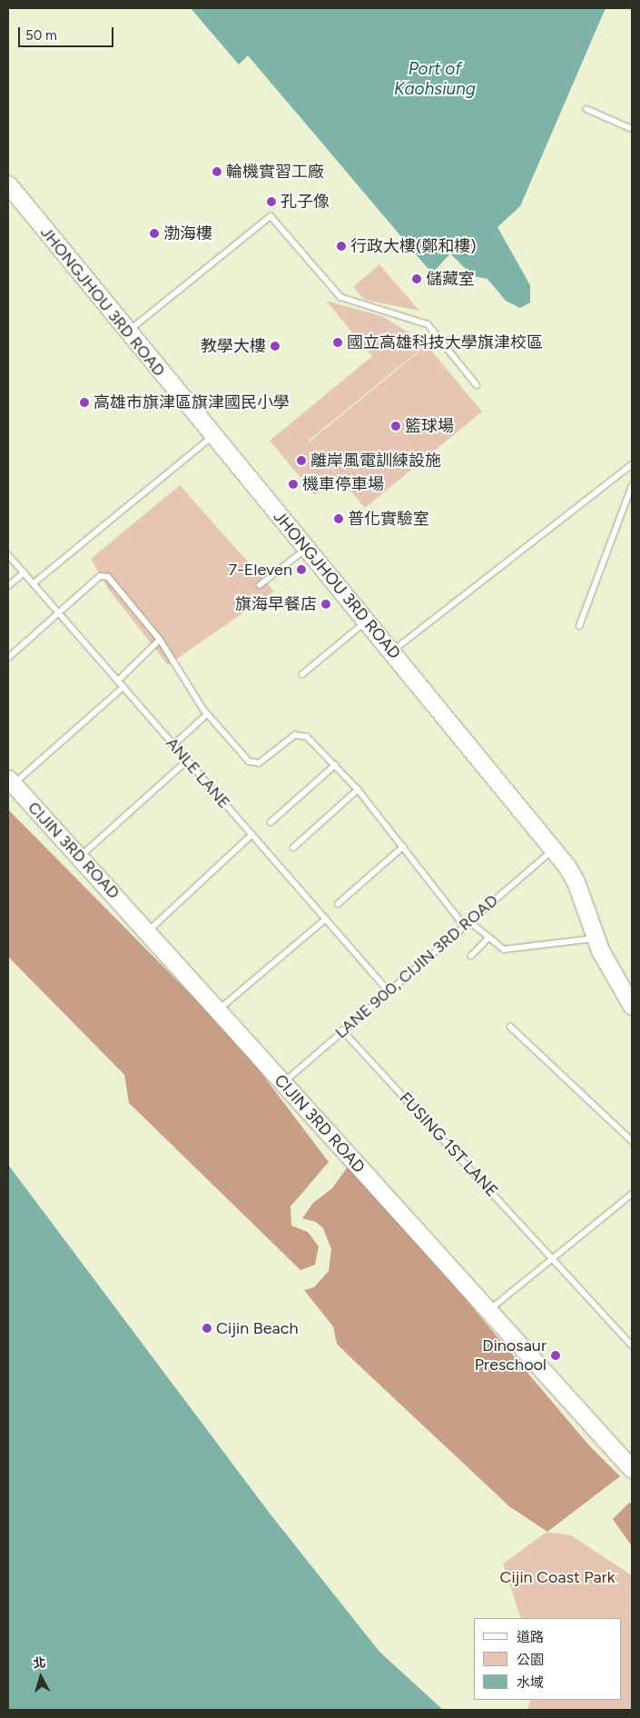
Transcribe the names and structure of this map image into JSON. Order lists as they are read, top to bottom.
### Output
{
  "streets": {
    "street": ["JHONGJHOU 3RD ROAD", "CIJIN 3RD ROAD"],
    "lane": ["ANLE LANE", "LANE 900, CIJIN 3RD ROAD", "FUSING 1ST LANE"]
  },
  "crossings": [
    ["JHONGJHOU 3RD ROAD", "LANE 900, CIJIN 3RD ROAD"],
    ["ANLE LANE", "LANE 900, CIJIN 3RD ROAD"],
    ["CIJIN 3RD ROAD", "LANE 900, CIJIN 3RD ROAD"],
    ["LANE 900, CIJIN 3RD ROAD", "FUSING 1ST LANE"]
  ],
  "water": ["Port of Kaohsiung"],
  "parks": ["Cijin Coast Park"],
  "places": [
    "輪機實習工廠",
    "孔子像",
    "渤海樓",
    "行政大樓(鄭和樓)",
    "儲藏室",
    "國立高雄科技大學旗津校區",
    "教學大樓",
    "高雄市旗津區旗津國民小學",
    "籃球場",
    "離岸風電訓練設施",
    "機車停車場",
    "普化實驗室",
    "7-Eleven",
    "旗海早餐店",
    "Cijin Beach",
    "Dinosaur Preschool"
  ],
  "legend": ["道路", "公園", "水域"],
  "scale_bar": "50 m",
  "north": "top"
}
